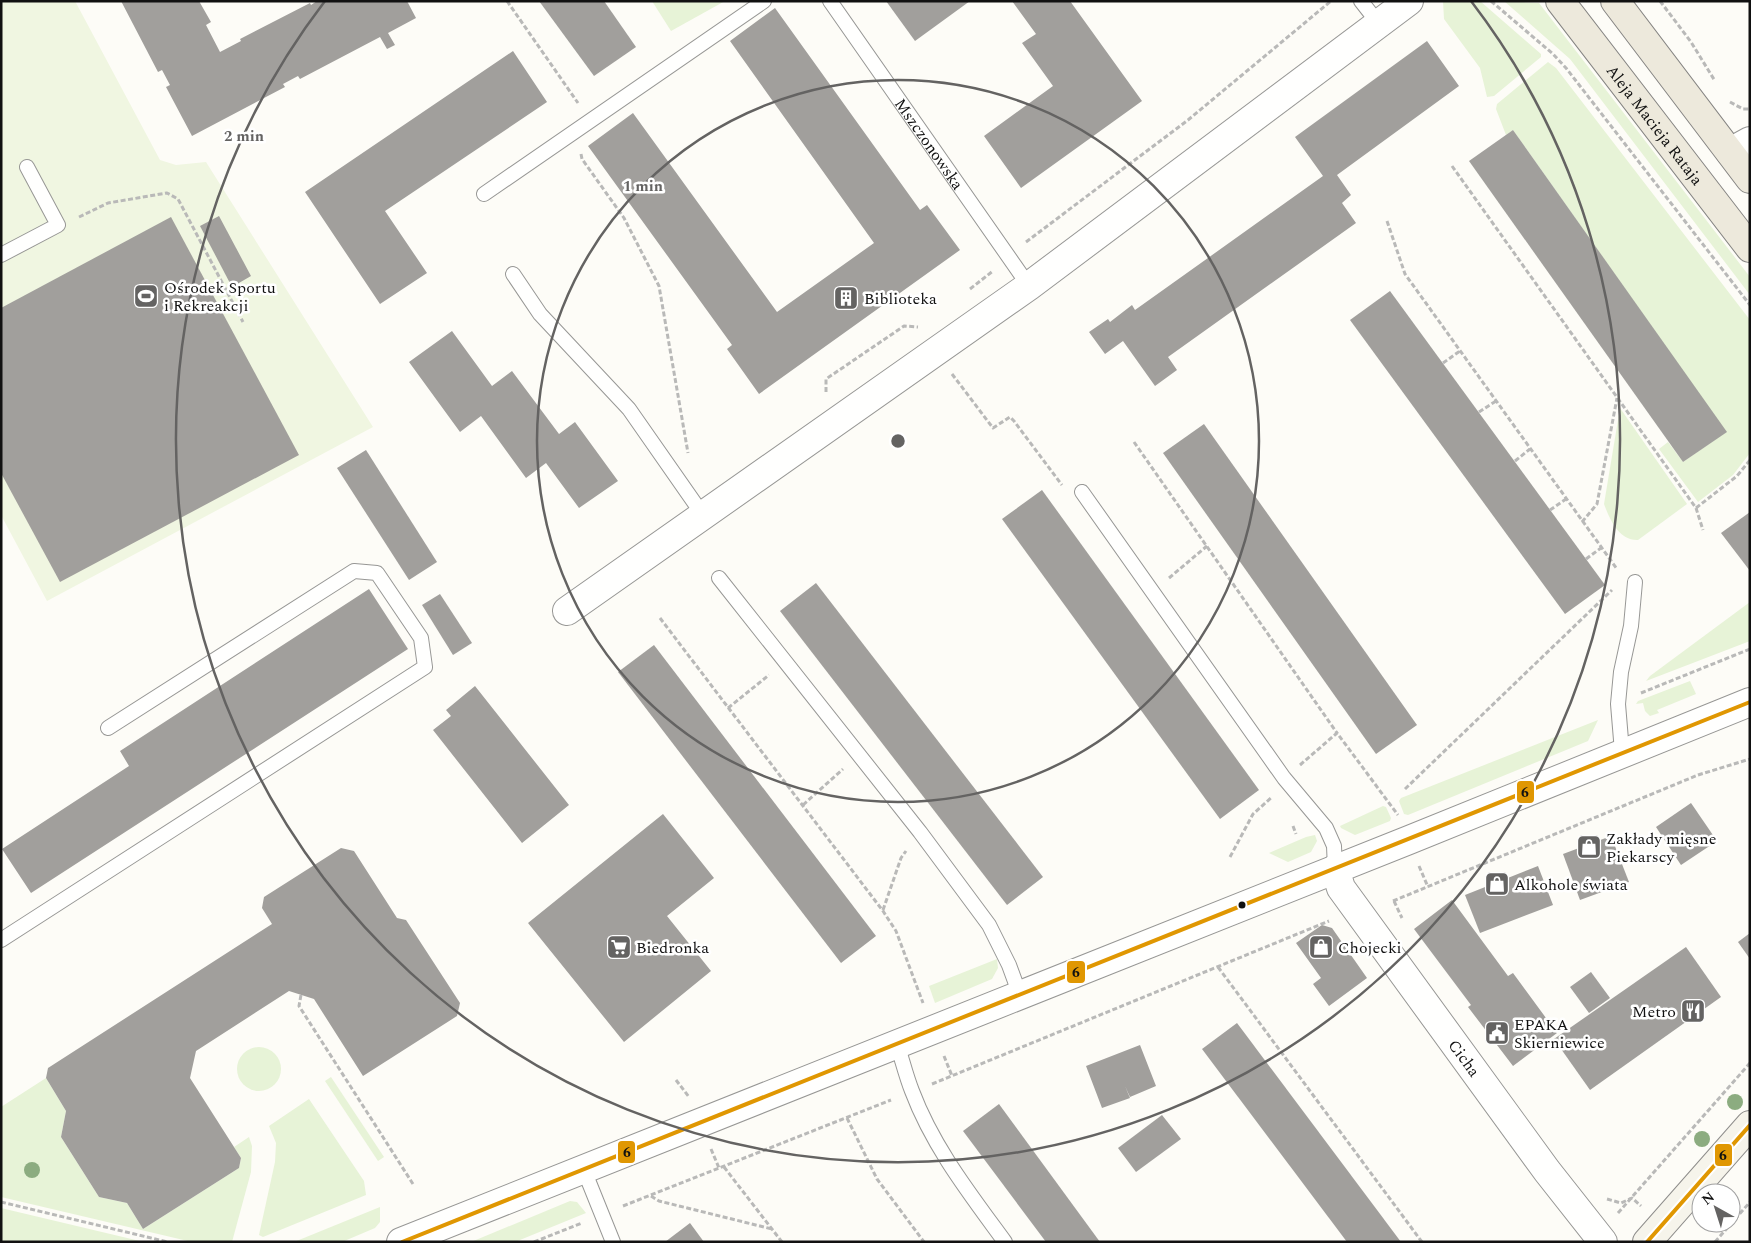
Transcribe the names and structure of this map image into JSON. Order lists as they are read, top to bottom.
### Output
{
  "streets": {
    "main road": ["Aleja Macieja Rataja"],
    "street": ["Cicha"],
    "lane": ["Mszczonowska"]
  },
  "places": {
    "sports": ["Ośrodek Sportu i Rekreakcji"],
    "building": ["Biblioteka"],
    "shop": ["Zakłady mięsne Piekarscy", "Alkohole świata", "Chojecki"],
    "supermarket": ["Biedronka"],
    "restaurant": ["Metro"],
    "public building": ["EPAKA Skierniewice"]
  },
  "lines": ["transit line 6"],
  "north": "top left",
  "rings": ["2 min", "1 min"]
}
